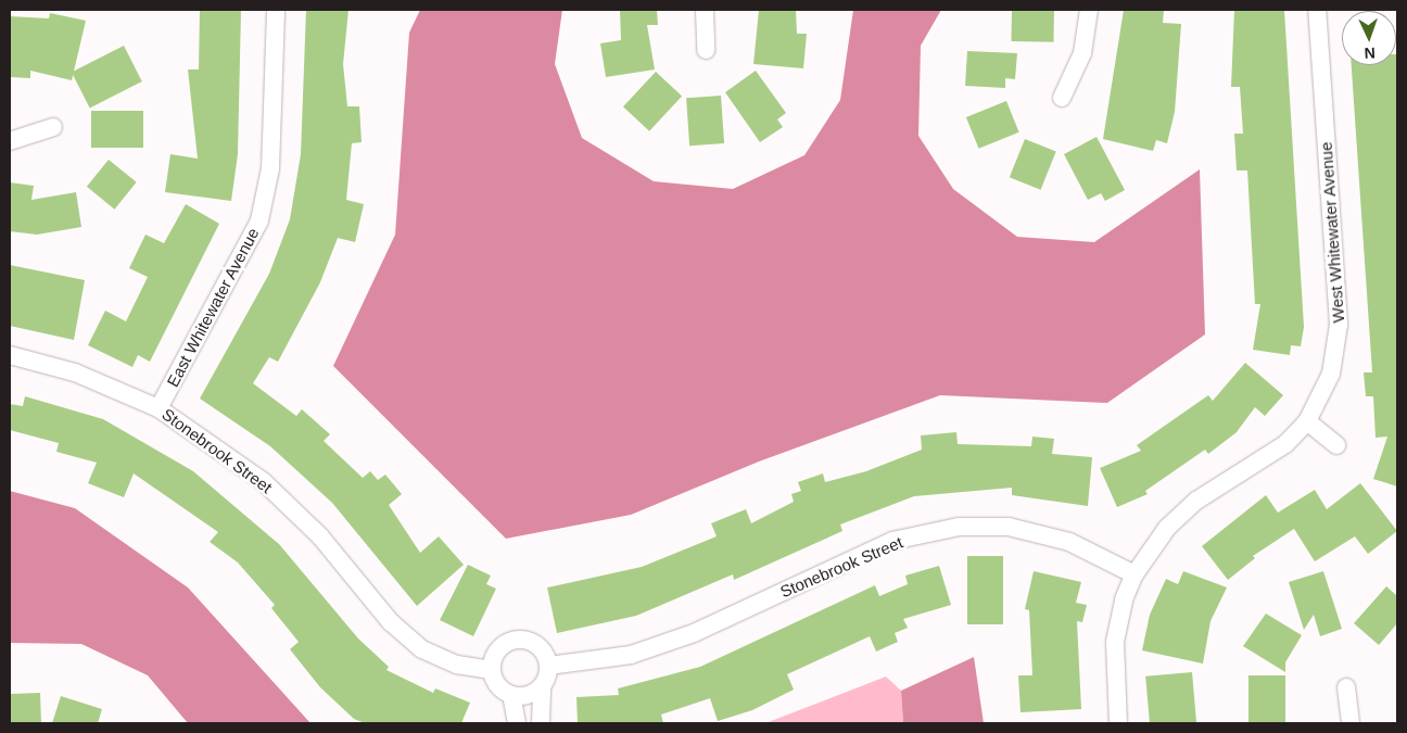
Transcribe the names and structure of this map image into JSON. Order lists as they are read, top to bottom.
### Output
{
  "streets": {
    "street": ["West Whitewater Avenue", "East Whitewater Avenue", "Stonebrook Street"]
  },
  "crossings": [
    ["West Whitewater Avenue", "Stonebrook Street"],
    ["East Whitewater Avenue", "Stonebrook Street"]
  ],
  "north": "bottom"
}
